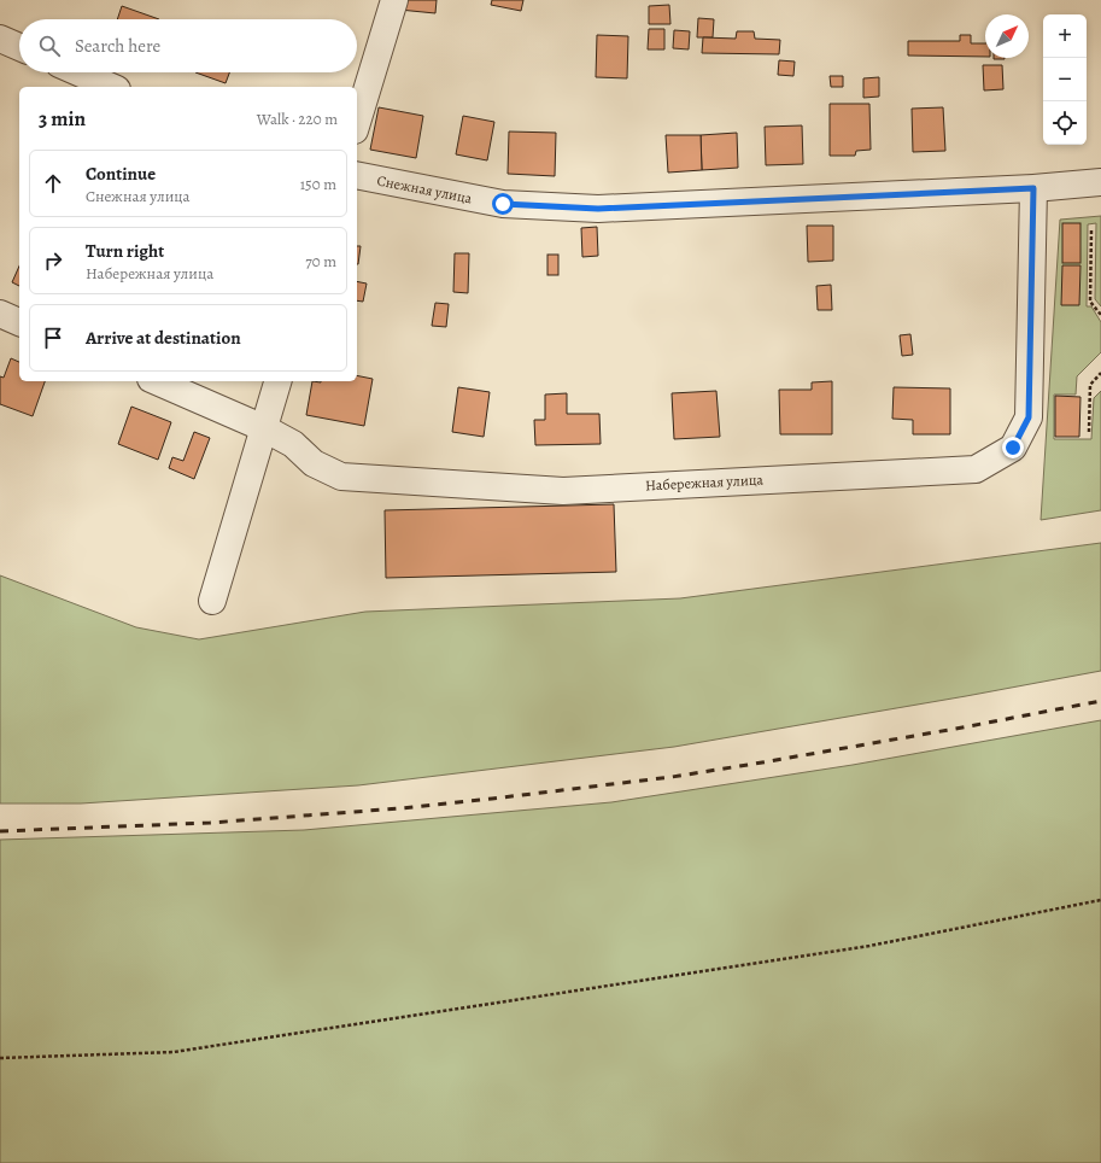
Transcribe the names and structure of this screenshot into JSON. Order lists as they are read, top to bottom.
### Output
{
  "streets": {
    "street": ["Снежная улица", "Набережная улица"]
  },
  "crossings": [
    ["Снежная улица", "Набережная улица"]
  ],
  "north": "top right",
  "page": {
    "map_buttons": ["+", "−"],
    "search": "Search here",
    "heading": ["3 min", "Walk · 220 m"],
    "list": [
      ["Continue", "Снежная улица", "150 m"],
      ["Turn right", "Набережная улица", "70 m"],
      "Arrive at destination"
    ]
  }
}
